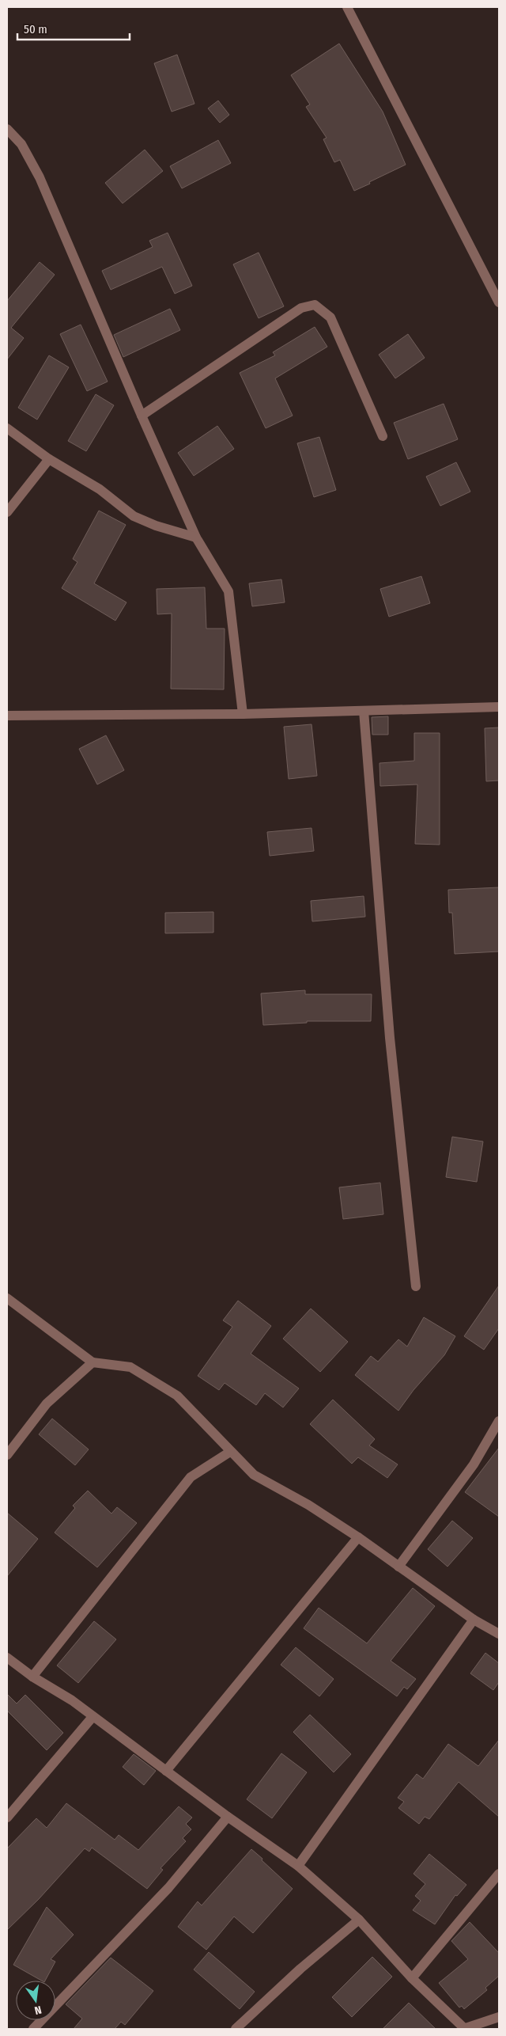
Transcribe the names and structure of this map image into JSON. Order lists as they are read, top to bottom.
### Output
{
  "scale_bar": "50 m",
  "north": "bottom"
}
